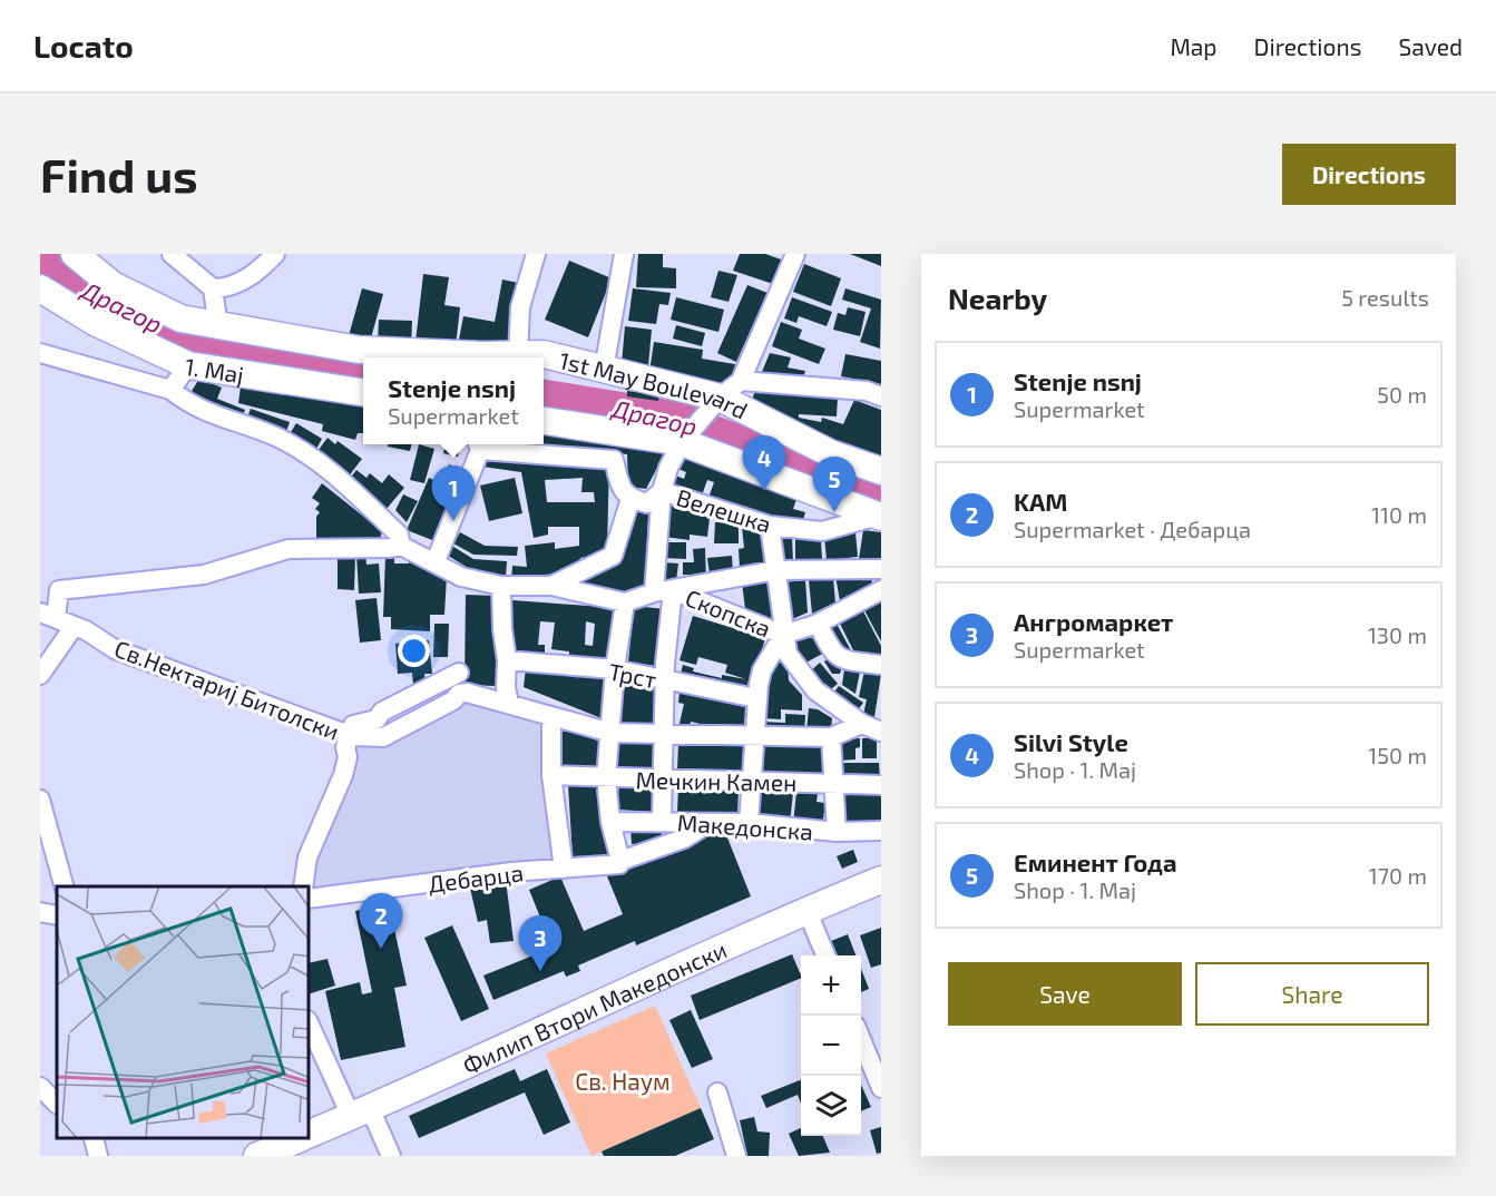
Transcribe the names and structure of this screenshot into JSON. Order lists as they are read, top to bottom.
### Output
{
  "streets": {
    "street": [
      "1. Мај",
      "1st May Boulevard",
      "Велешка",
      "Скопска",
      "Трст",
      "Св.Нектариј Битолски",
      "Мечкин Камен",
      "Македонска",
      "Дебарца",
      "Филип Втори Македонски"
    ]
  },
  "crossings": [
    ["Велешка", "Скопска"],
    ["Скопска", "Св.Нектариј Битолски"],
    ["Македонска", "Дебарца"]
  ],
  "water": ["Драгор"],
  "parks": ["Св. Наум"],
  "page": {
    "header": "Locato",
    "nav": ["Map", "Directions", "Saved"],
    "buttons": [
      "Directions",
      ["Save", "Share"]
    ],
    "title": "Find us",
    "heading": ["Nearby", "5 results"],
    "list": [
      {
        "mark": "1",
        "name": "Stenje nsnj",
        "note": "Supermarket",
        "value": "50 m"
      },
      {
        "mark": "2",
        "name": "KAM",
        "note": "Supermarket · Дебарца",
        "value": "110 m"
      },
      {
        "mark": "3",
        "name": "Ангромаркет",
        "note": "Supermarket",
        "value": "130 m"
      },
      {
        "mark": "4",
        "name": "Silvi Style",
        "note": "Shop · 1. Мај",
        "value": "150 m"
      },
      {
        "mark": "5",
        "name": "Еминент Года",
        "note": "Shop · 1. Мај",
        "value": "170 m"
      }
    ],
    "popup": ["Stenje nsnj", "Supermarket"],
    "pins": [
      "4",
      "5",
      "1",
      "2",
      "3"
    ],
    "map_buttons": ["+", "−"]
  }
}
